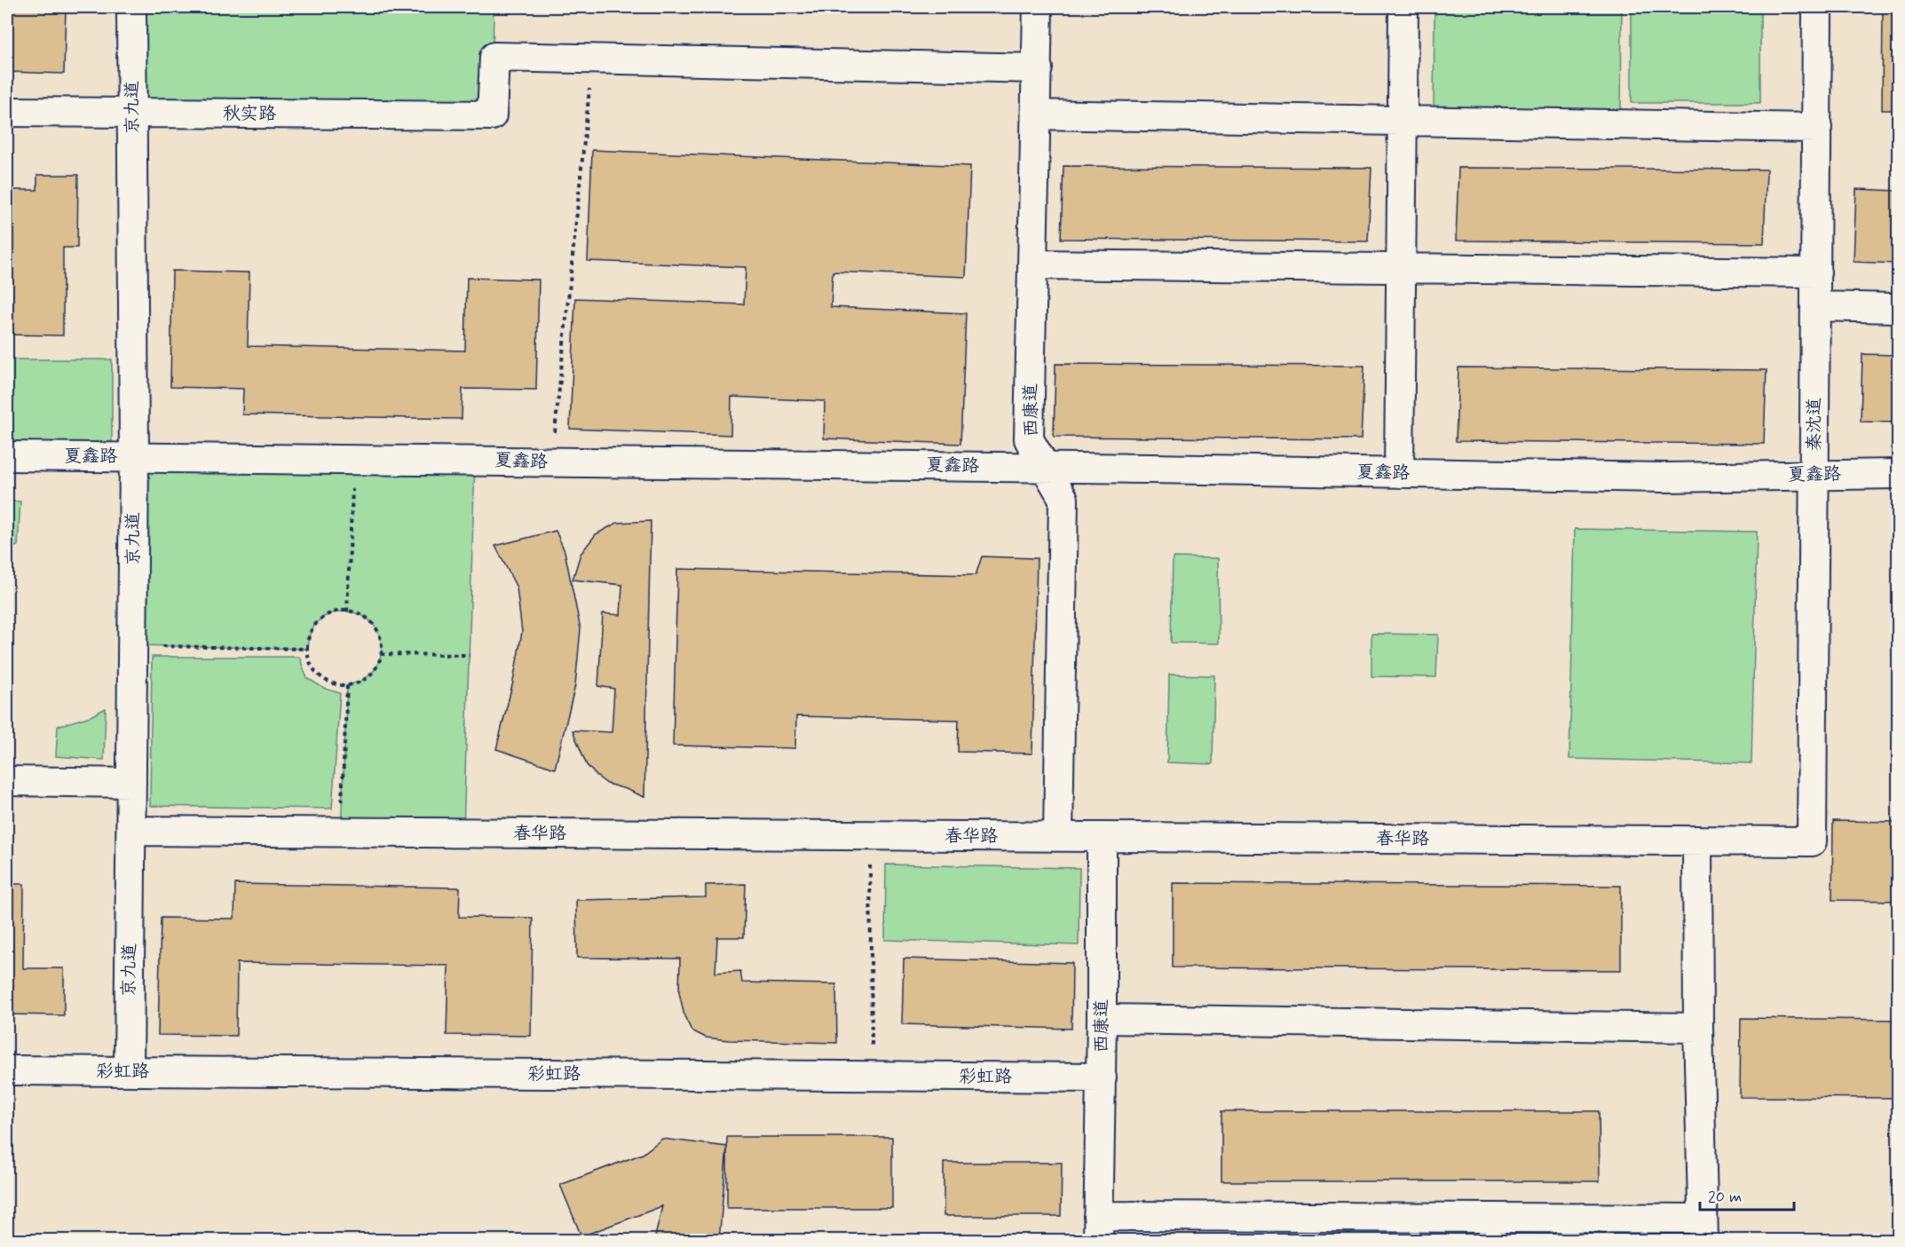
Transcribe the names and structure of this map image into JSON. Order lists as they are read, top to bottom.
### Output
{
  "streets": {
    "street": [
      "京九道",
      "秋实路",
      "西康道",
      "秦沈道",
      "夏鑫路",
      "春华路",
      "彩虹路"
    ]
  },
  "crossings": [
    ["京九道", "秋实路"],
    ["京九道", "夏鑫路"],
    ["京九道", "春华路"],
    ["京九道", "彩虹路"],
    ["西康道", "夏鑫路"],
    ["西康道", "春华路"],
    ["西康道", "彩虹路"],
    ["秦沈道", "夏鑫路"],
    ["秦沈道", "春华路"]
  ],
  "scale_bar": "20 m"
}
